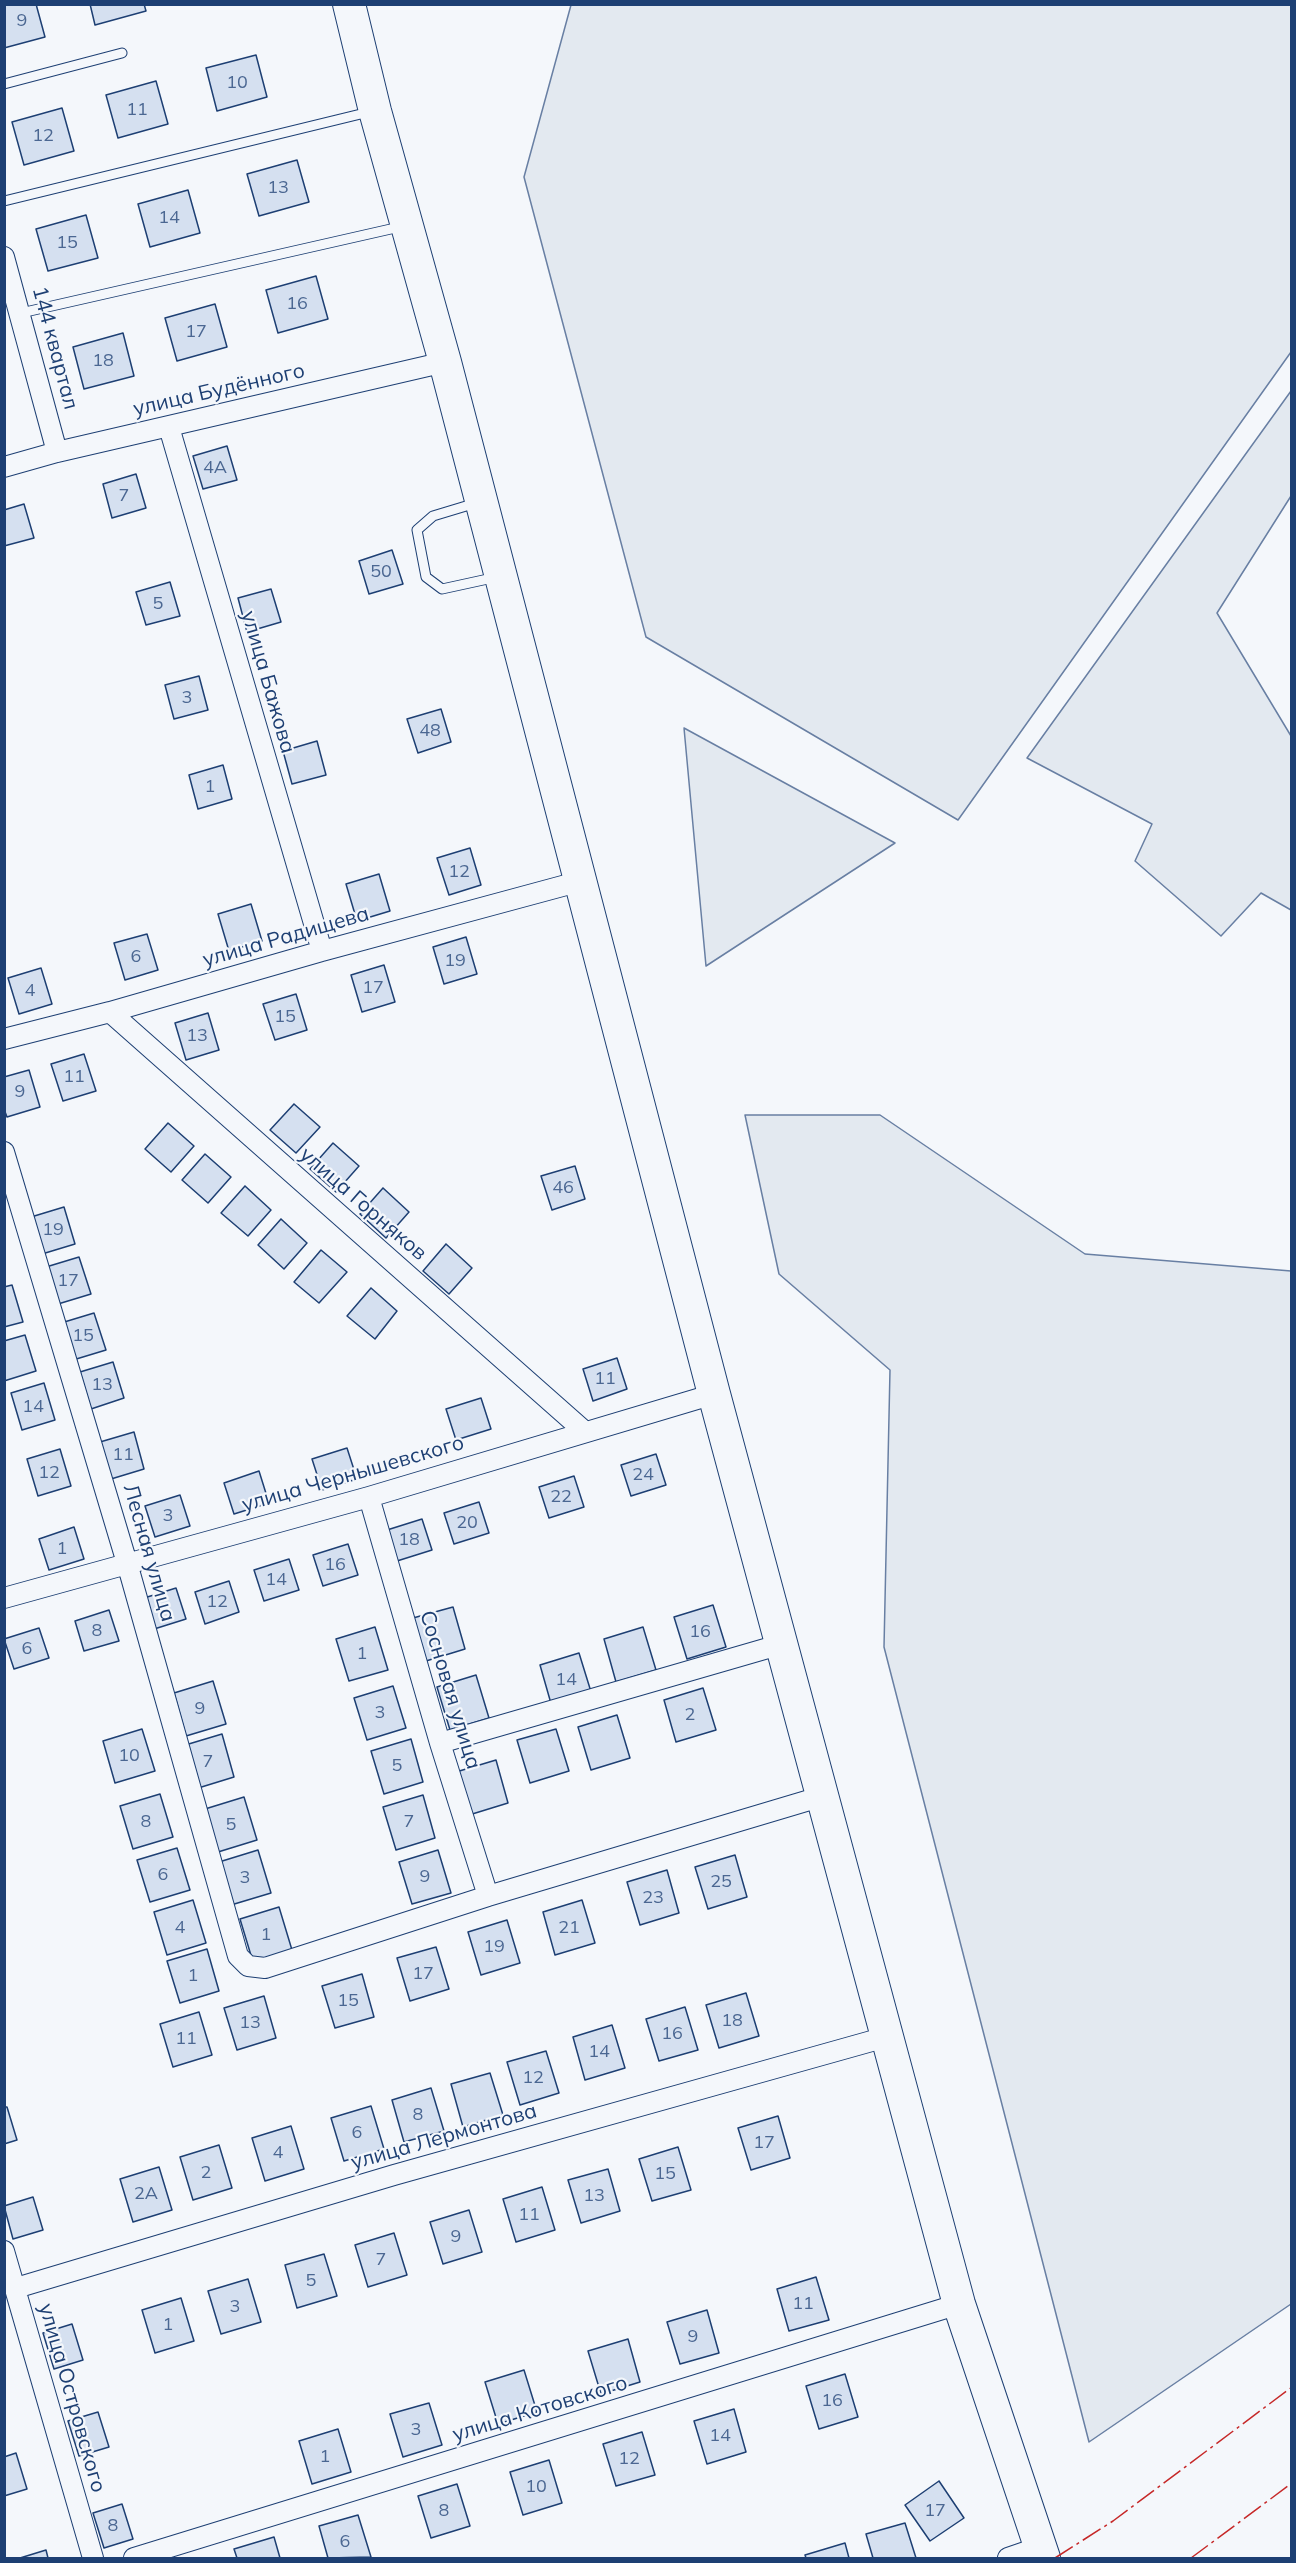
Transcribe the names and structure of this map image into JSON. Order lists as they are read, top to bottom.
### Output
{
  "streets": {
    "street": [
      "144 квартал",
      "улица Будённого",
      "улица Бажова",
      "улица Радищева",
      "улица Горняков",
      "улица Чернышевского",
      "Лесная улица",
      "Сосновая улица",
      "улица Лермонтова",
      "улица Островского",
      "улица Котовского"
    ]
  },
  "crossings": [
    ["144 квартал", "улица Будённого"],
    ["улица Будённого", "улица Бажова"],
    ["улица Бажова", "улица Радищева"],
    ["улица Радищева", "улица Горняков"],
    ["улица Горняков", "улица Чернышевского"],
    ["улица Чернышевского", "Лесная улица"],
    ["улица Чернышевского", "Сосновая улица"],
    ["Лесная улица", "Сосновая улица"],
    ["улица Лермонтова", "улица Островского"]
  ],
  "house_numbers": [
    "9",
    "10",
    "11",
    "12",
    "13",
    "14",
    "15",
    "16",
    "17",
    "18",
    "4А",
    "7",
    "50",
    "5",
    "3",
    "48",
    "1",
    "12",
    "6",
    "19",
    "17",
    "4",
    "15",
    "13",
    "11",
    "9",
    "46",
    "19",
    "17",
    "15",
    "11",
    "13",
    "14",
    "11",
    "12",
    "24",
    "22",
    "3",
    "20",
    "18",
    "1",
    "16",
    "14",
    "12",
    "8",
    "16",
    "6",
    "1",
    "14",
    "9",
    "3",
    "2",
    "10",
    "7",
    "5",
    "8",
    "7",
    "5",
    "6",
    "9",
    "3",
    "25",
    "23",
    "4",
    "21",
    "1",
    "19",
    "17",
    "1",
    "15",
    "18",
    "13",
    "16",
    "11",
    "14",
    "12",
    "8",
    "6",
    "17",
    "4",
    "2",
    "15",
    "2А",
    "13",
    "11",
    "9",
    "7",
    "5",
    "11",
    "3",
    "1",
    "9",
    "16",
    "3",
    "14",
    "1",
    "12",
    "10",
    "8",
    "17",
    "8",
    "6"
  ]
}
